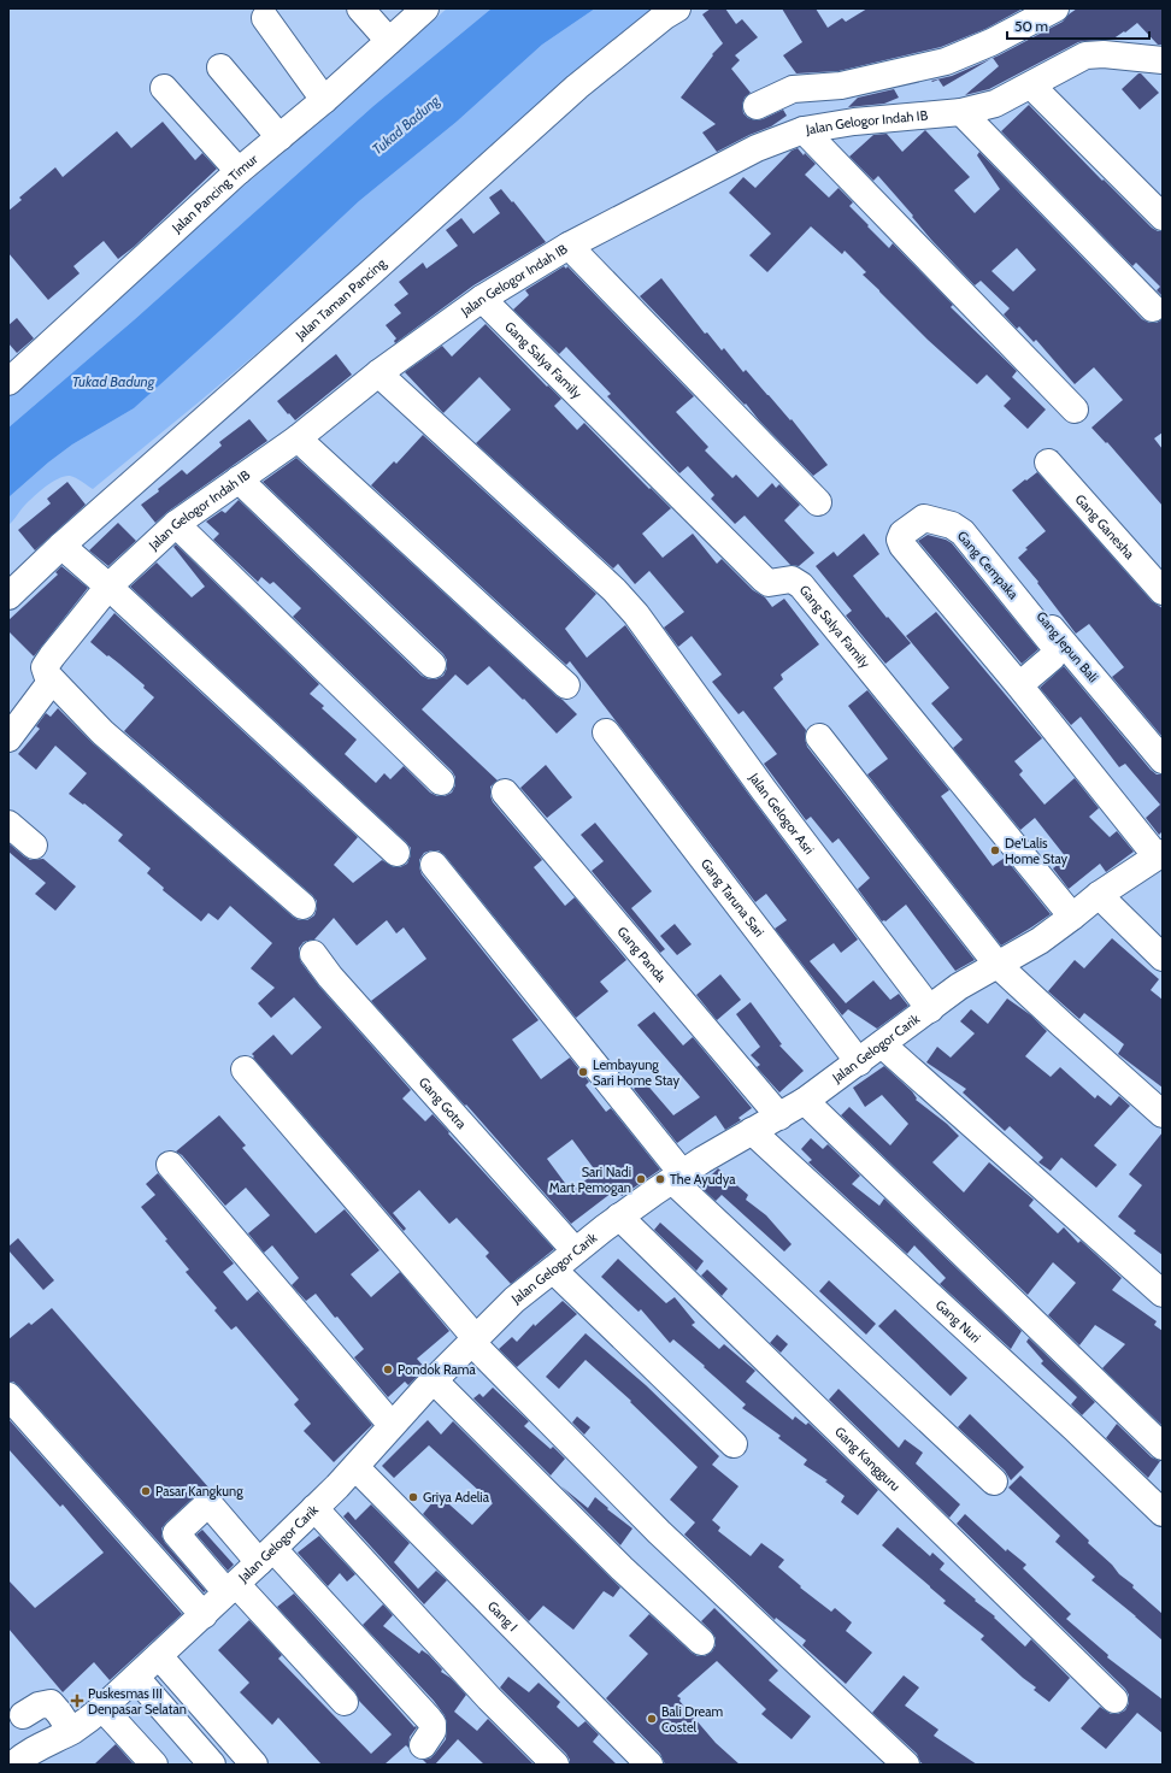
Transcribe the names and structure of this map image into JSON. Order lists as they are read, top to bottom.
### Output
{
  "streets": {
    "street": [
      "Jalan Gelogor Indah IB",
      "Jalan Pancing Timur",
      "Jalan Taman Pancing",
      "Gang Salya Family",
      "Gang Ganesha",
      "Gang Cempaka",
      "Gang Jepun Bali",
      "Jalan Gelogor Asri",
      "Gang Taruna Sari",
      "Gang Panda",
      "Jalan Gelogor Carik",
      "Gang Gotra",
      "Gang Nuri",
      "Gang Kangguru",
      "Gang I"
    ]
  },
  "crossings": [
    ["Jalan Gelogor Indah IB", "Gang Salya Family"],
    ["Jalan Gelogor Indah IB", "Jalan Gelogor Asri"],
    ["Gang Salya Family", "Jalan Gelogor Carik"],
    ["Gang Cempaka", "Jalan Gelogor Carik"],
    ["Jalan Gelogor Asri", "Jalan Gelogor Carik"],
    ["Gang Taruna Sari", "Jalan Gelogor Carik"],
    ["Gang Panda", "Jalan Gelogor Carik"],
    ["Jalan Gelogor Carik", "Gang Gotra"],
    ["Jalan Gelogor Carik", "Gang Nuri"],
    ["Jalan Gelogor Carik", "Gang Kangguru"],
    ["Jalan Gelogor Carik", "Gang I"]
  ],
  "water": ["Tukad Badung"],
  "places": {
    "other": [
      "De'Lalis Home Stay",
      "Lembayung Sari Home Stay",
      "Sari Nadi Mart Pemogan",
      "The Ayudya",
      "Pondok Rama",
      "Pasar Kangkung",
      "Griya Adelia",
      "Bali Dream Costel"
    ],
    "health": ["Puskesmas III Denpasar Selatan"]
  },
  "scale_bar": "50 m"
}
